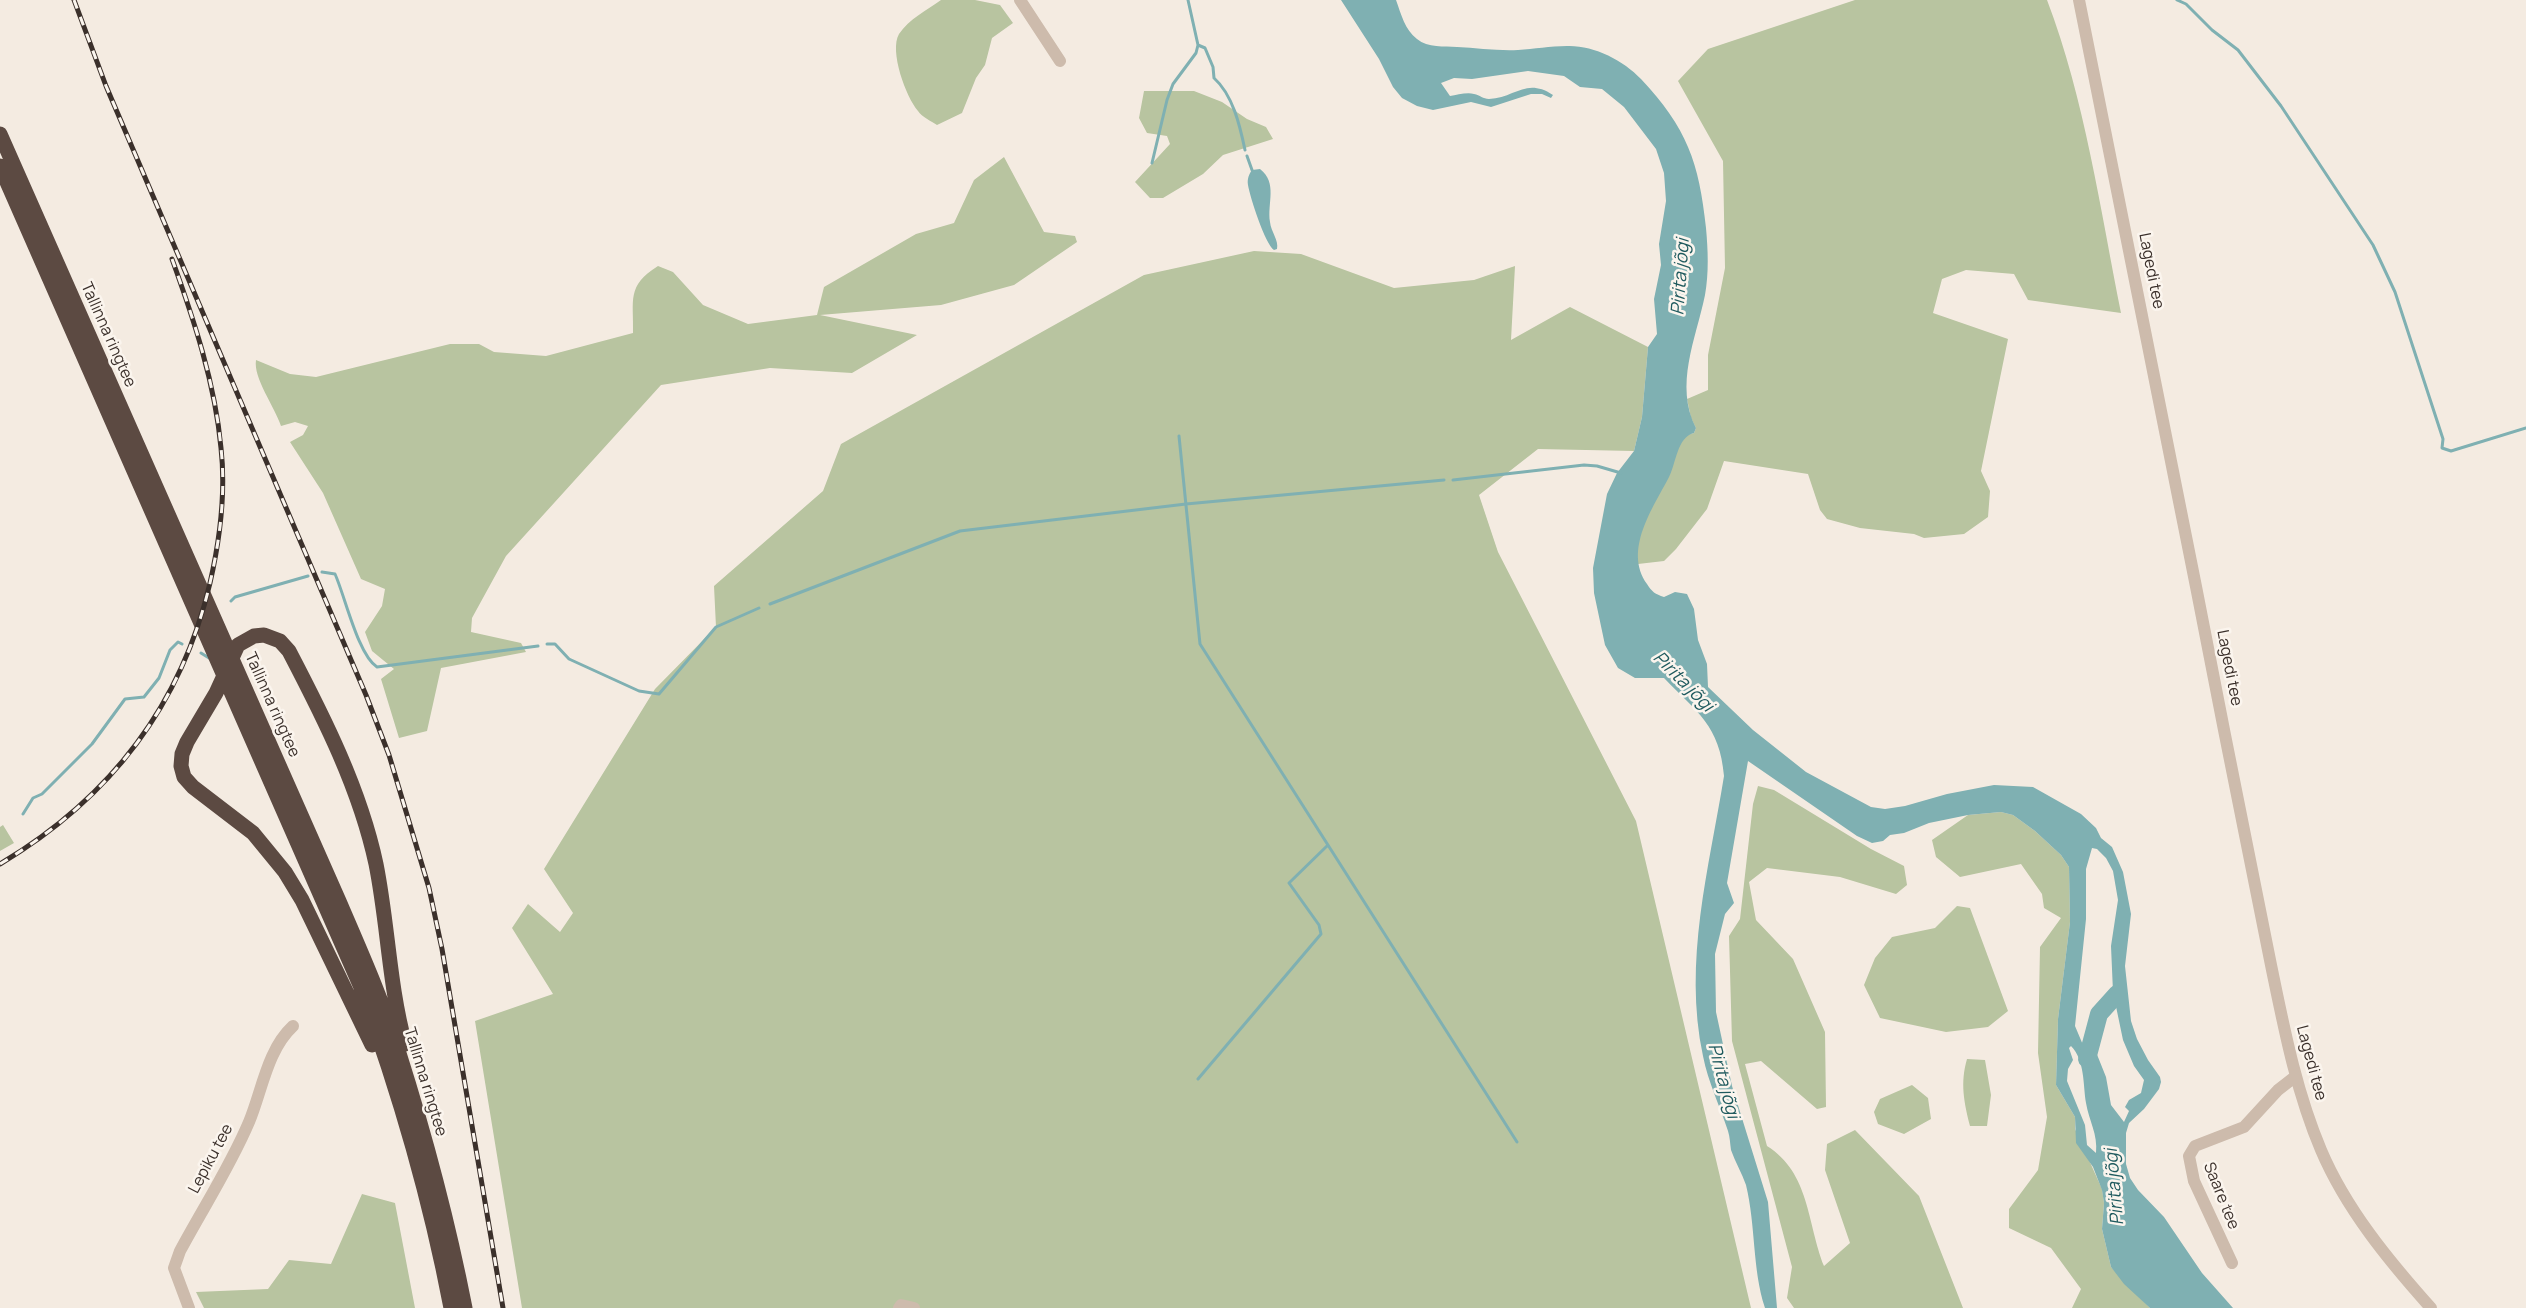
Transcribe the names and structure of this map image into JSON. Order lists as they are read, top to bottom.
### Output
{
  "streets": {
    "highway": ["Tallinna ringtee"],
    "street": ["Lagedi tee", "Lepiku tee", "Saare tee"]
  },
  "crossings": [
    ["Lagedi tee", "Saare tee"]
  ],
  "water": ["Pirita jõgi"]
}
